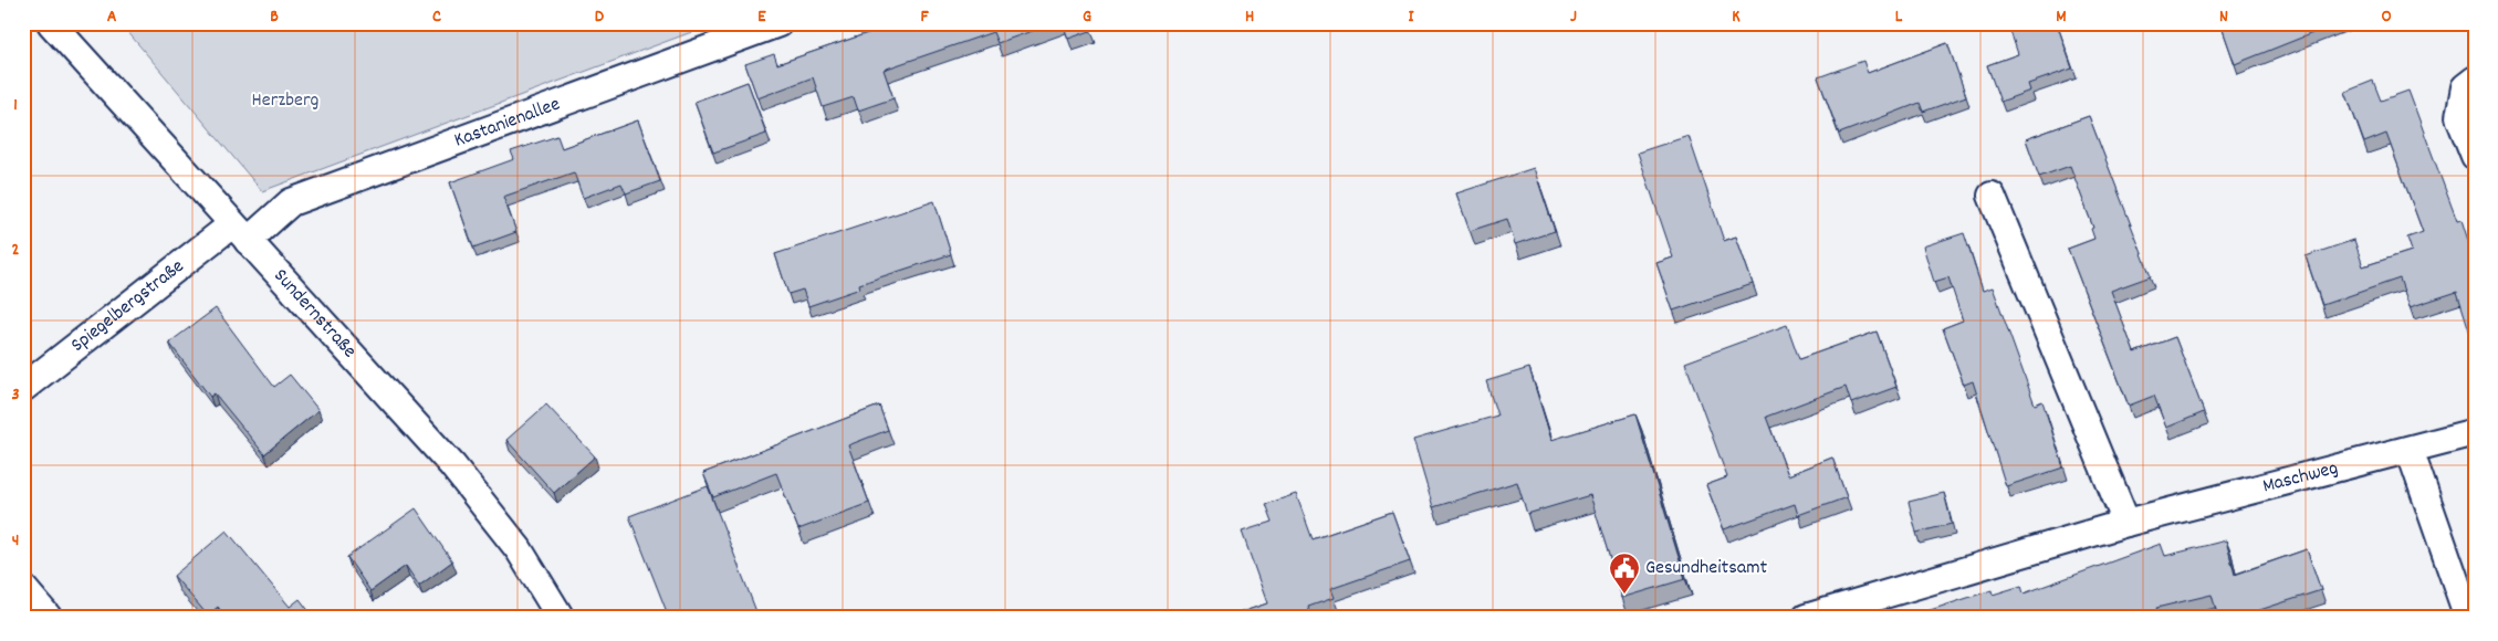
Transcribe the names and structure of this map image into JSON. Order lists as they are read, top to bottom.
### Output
{
  "streets": {
    "street": [
      "Kastanienallee",
      "Spiegelbergstraße",
      "Sundernstraße",
      "Maschweg"
    ]
  },
  "crossings": [
    ["Kastanienallee", "Spiegelbergstraße"],
    ["Kastanienallee", "Sundernstraße"],
    ["Spiegelbergstraße", "Sundernstraße"]
  ],
  "parks": ["Herzberg"],
  "places": {
    "public building": ["Gesundheitsamt"]
  },
  "grid": {
    "columns": [
      "A",
      "B",
      "C",
      "D",
      "E",
      "F",
      "G",
      "H",
      "I",
      "J",
      "K",
      "L",
      "M",
      "N",
      "O"
    ],
    "rows": [
      "1",
      "2",
      "3",
      "4"
    ]
  }
}
